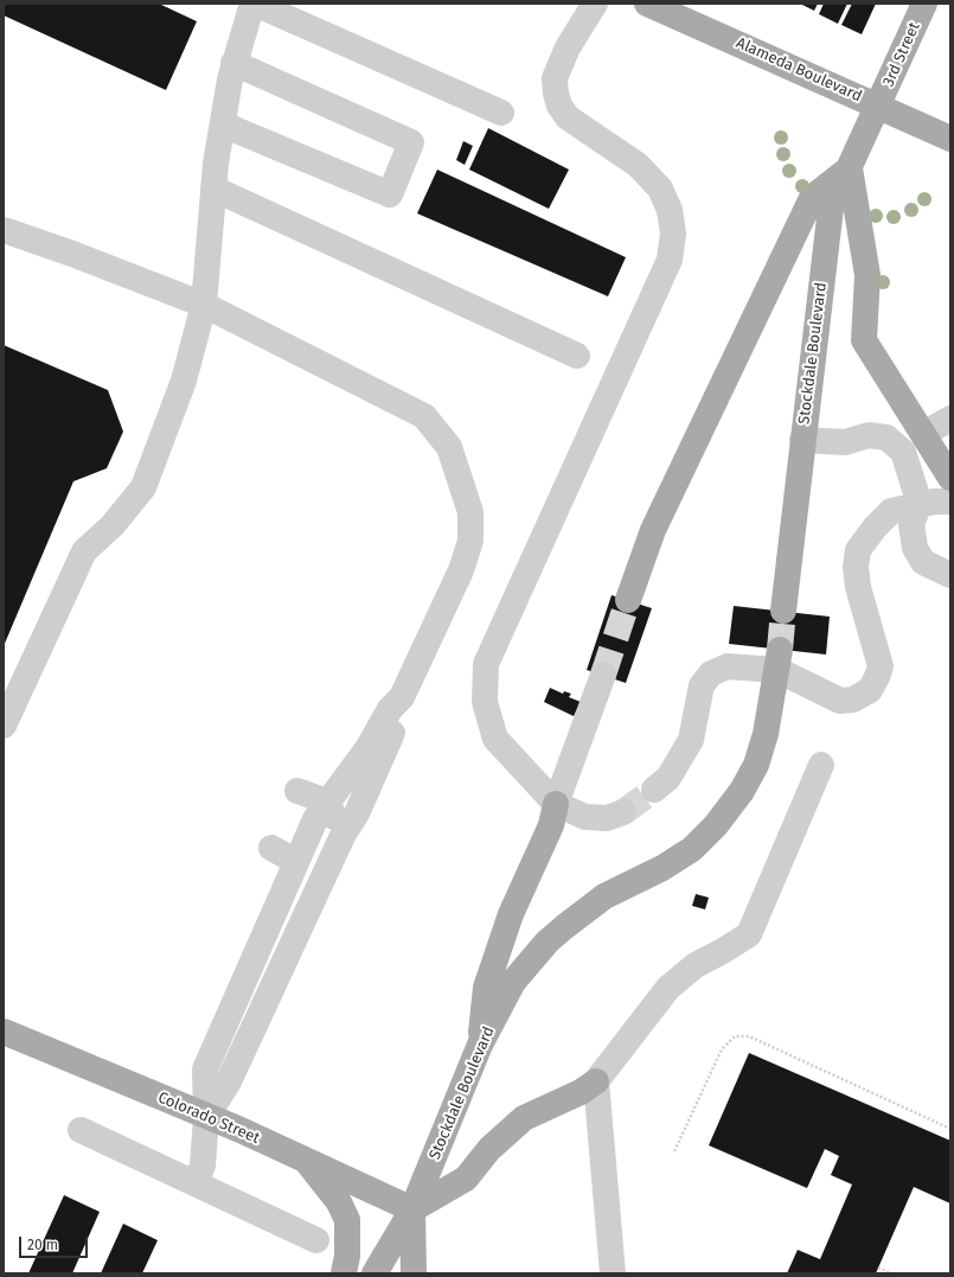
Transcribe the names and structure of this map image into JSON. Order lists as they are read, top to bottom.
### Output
{
  "streets": {
    "main road": [
      "3rd Street",
      "Alameda Boulevard",
      "Stockdale Boulevard",
      "Colorado Street"
    ]
  },
  "crossings": [
    ["3rd Street", "Alameda Boulevard"],
    ["3rd Street", "Stockdale Boulevard"],
    ["Alameda Boulevard", "Stockdale Boulevard"],
    ["Stockdale Boulevard", "Colorado Street"]
  ],
  "scale_bar": "20 m"
}
